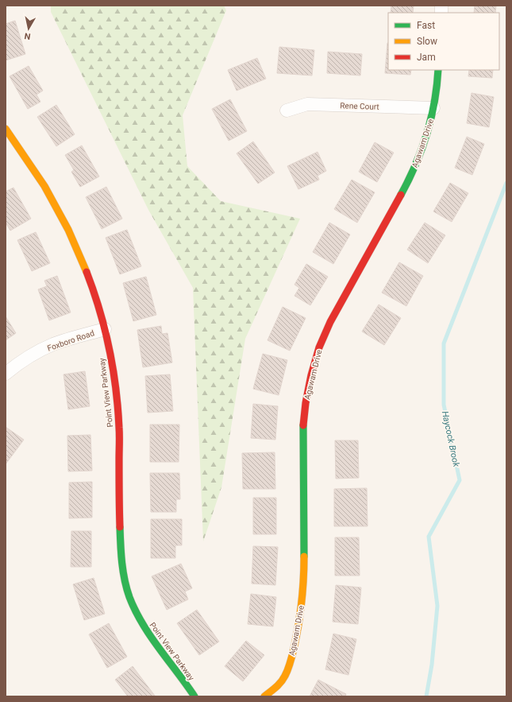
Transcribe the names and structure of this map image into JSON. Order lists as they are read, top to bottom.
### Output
{
  "streets": {
    "street": [
      "Rene Court",
      "Agawam Drive",
      "Foxboro Road",
      "Point View Parkway"
    ]
  },
  "crossings": [
    ["Rene Court", "Agawam Drive"],
    ["Foxboro Road", "Point View Parkway"]
  ],
  "water": ["Haycock Brook"],
  "legend": ["Fast", "Slow", "Jam"],
  "north": "bottom"
}
